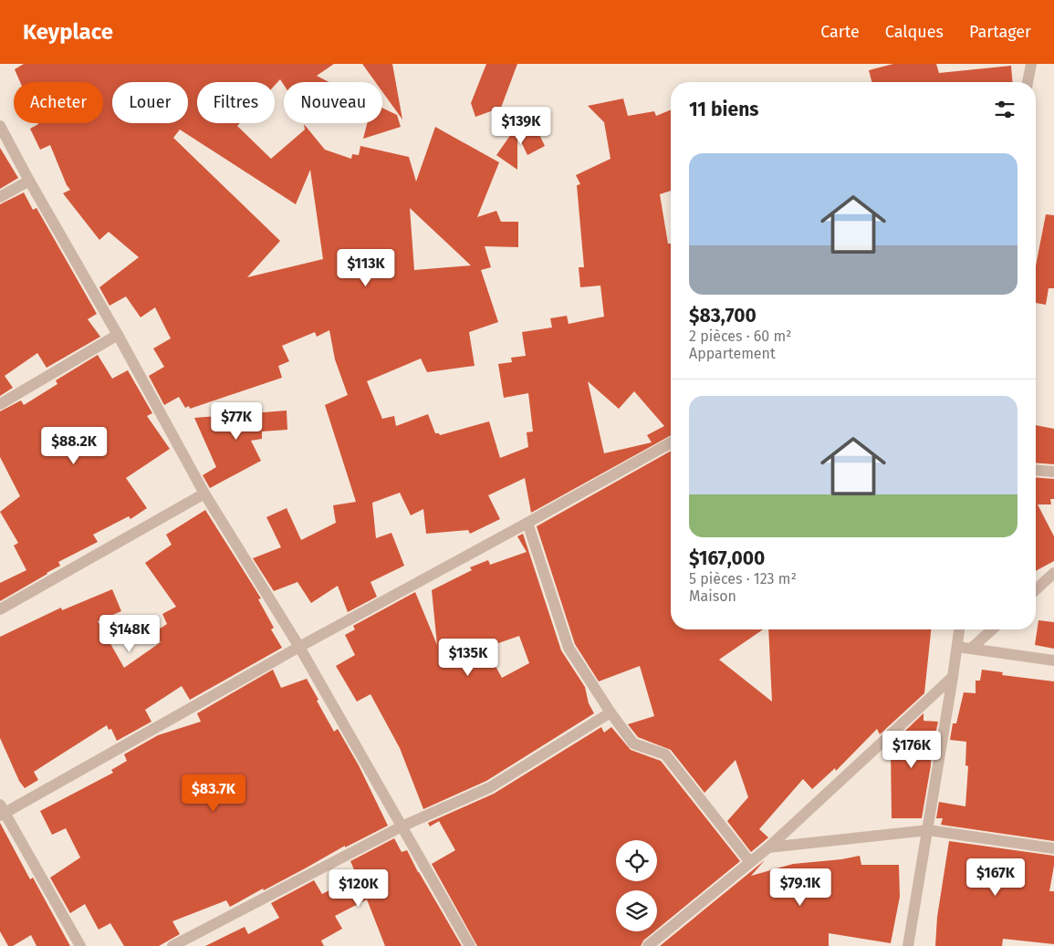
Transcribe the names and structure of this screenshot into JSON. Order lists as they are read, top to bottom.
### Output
{
  "page": {
    "header": "Keyplace",
    "nav": ["Carte", "Calques", "Partager"],
    "chip": [
      "Acheter",
      "Louer",
      "Filtres",
      "Nouveau"
    ],
    "heading": "11 biens",
    "price": [
      "$139K",
      "$113K",
      "$77K",
      "$88.2K",
      "$148K",
      "$135K",
      "$176K",
      "$83.7K",
      "$167K",
      "$79.1K",
      "$120K"
    ],
    "list": [
      {
        "name": "$83,700",
        "note": "2 pièces · 60 m² · Appartement"
      },
      {
        "name": "$167,000",
        "note": "5 pièces · 123 m² · Maison"
      }
    ]
  }
}
